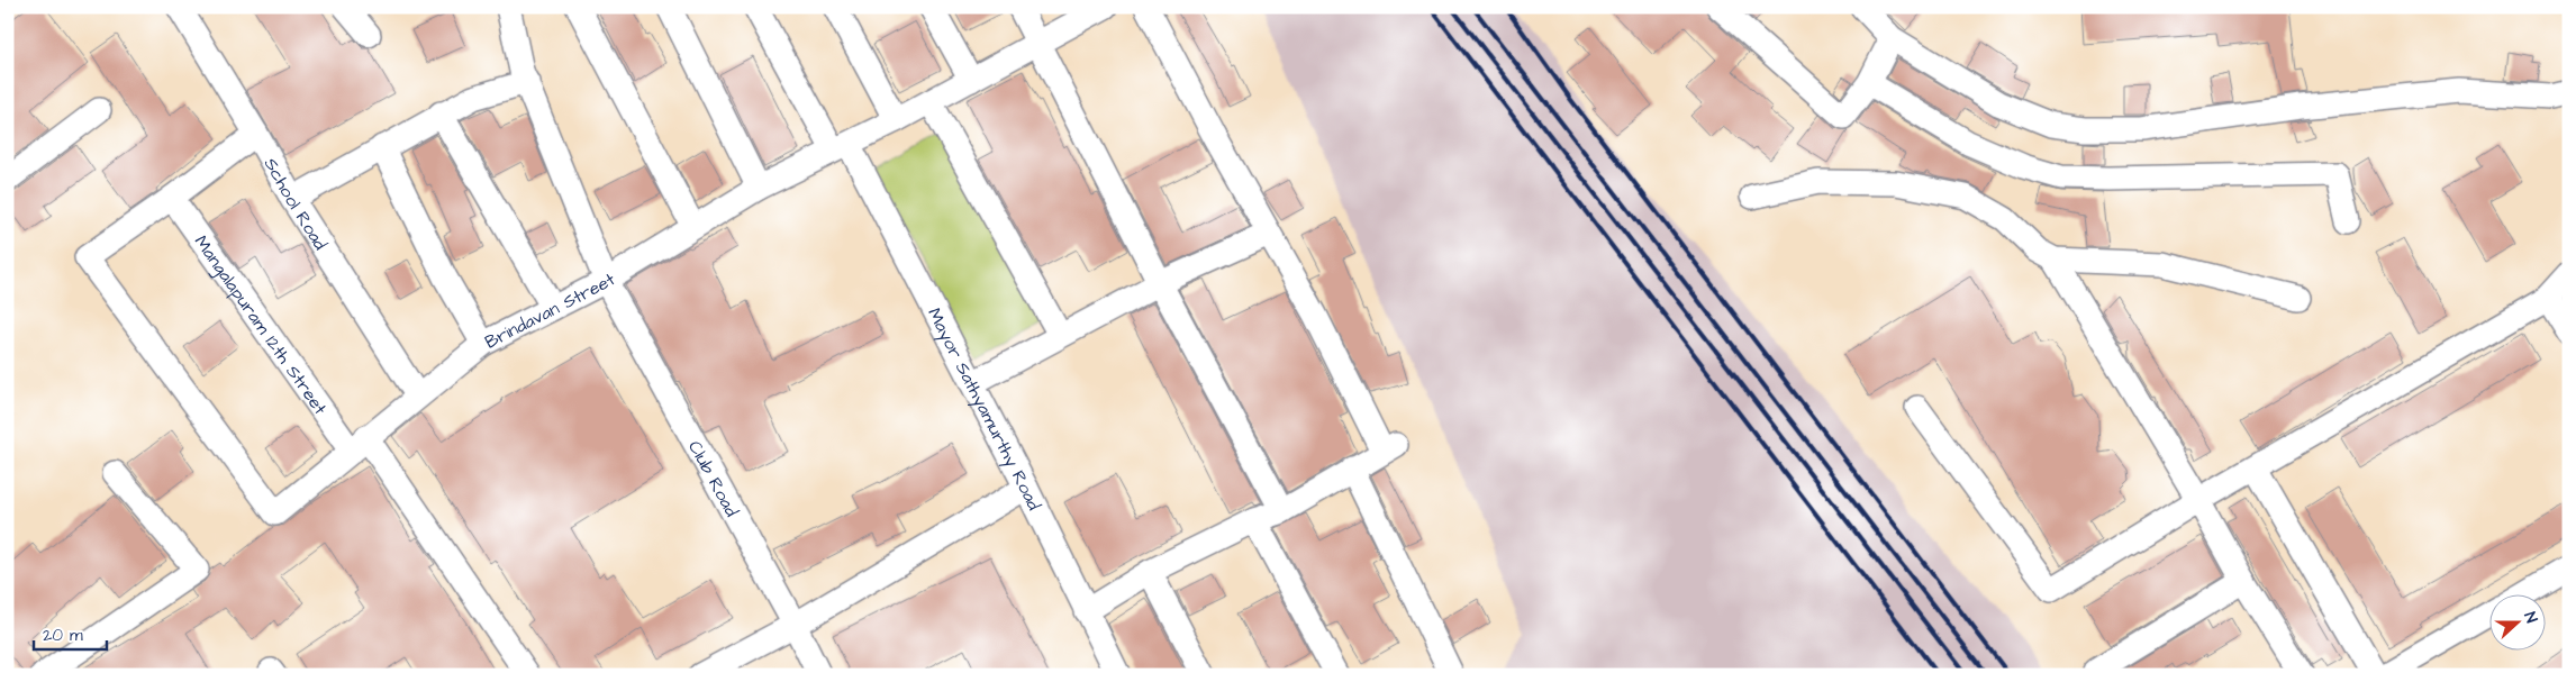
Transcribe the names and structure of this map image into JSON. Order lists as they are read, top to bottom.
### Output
{
  "streets": {
    "street": [
      "School Road",
      "Brindavan Street",
      "Mangalapuram 12th Street",
      "Mayor Sathyamurthy Road",
      "Club Road"
    ]
  },
  "crossings": [
    ["School Road", "Brindavan Street"],
    ["Brindavan Street", "Mangalapuram 12th Street"],
    ["Brindavan Street", "Mayor Sathyamurthy Road"],
    ["Brindavan Street", "Club Road"]
  ],
  "scale_bar": "20 m",
  "north": "right"
}
